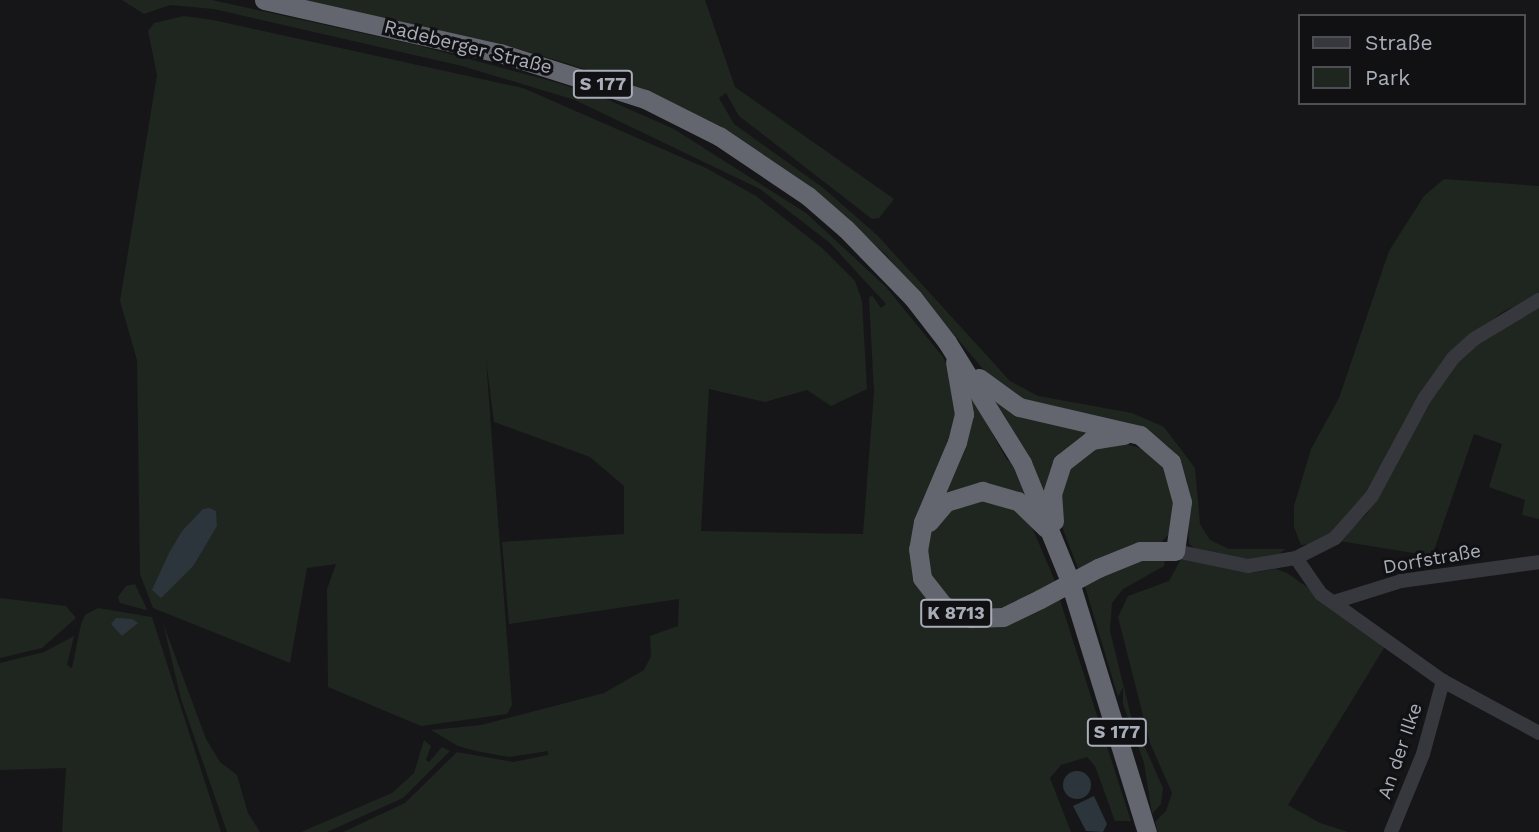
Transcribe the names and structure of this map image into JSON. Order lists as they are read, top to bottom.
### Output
{
  "streets": {
    "highway": ["Radeberger Straße", "S 177", "K 8713"],
    "street": ["Dorfstraße", "An der Ilke"]
  },
  "crossings": [
    ["Radeberger Straße", "S 177"]
  ],
  "legend": ["Straße", "Park"]
}
